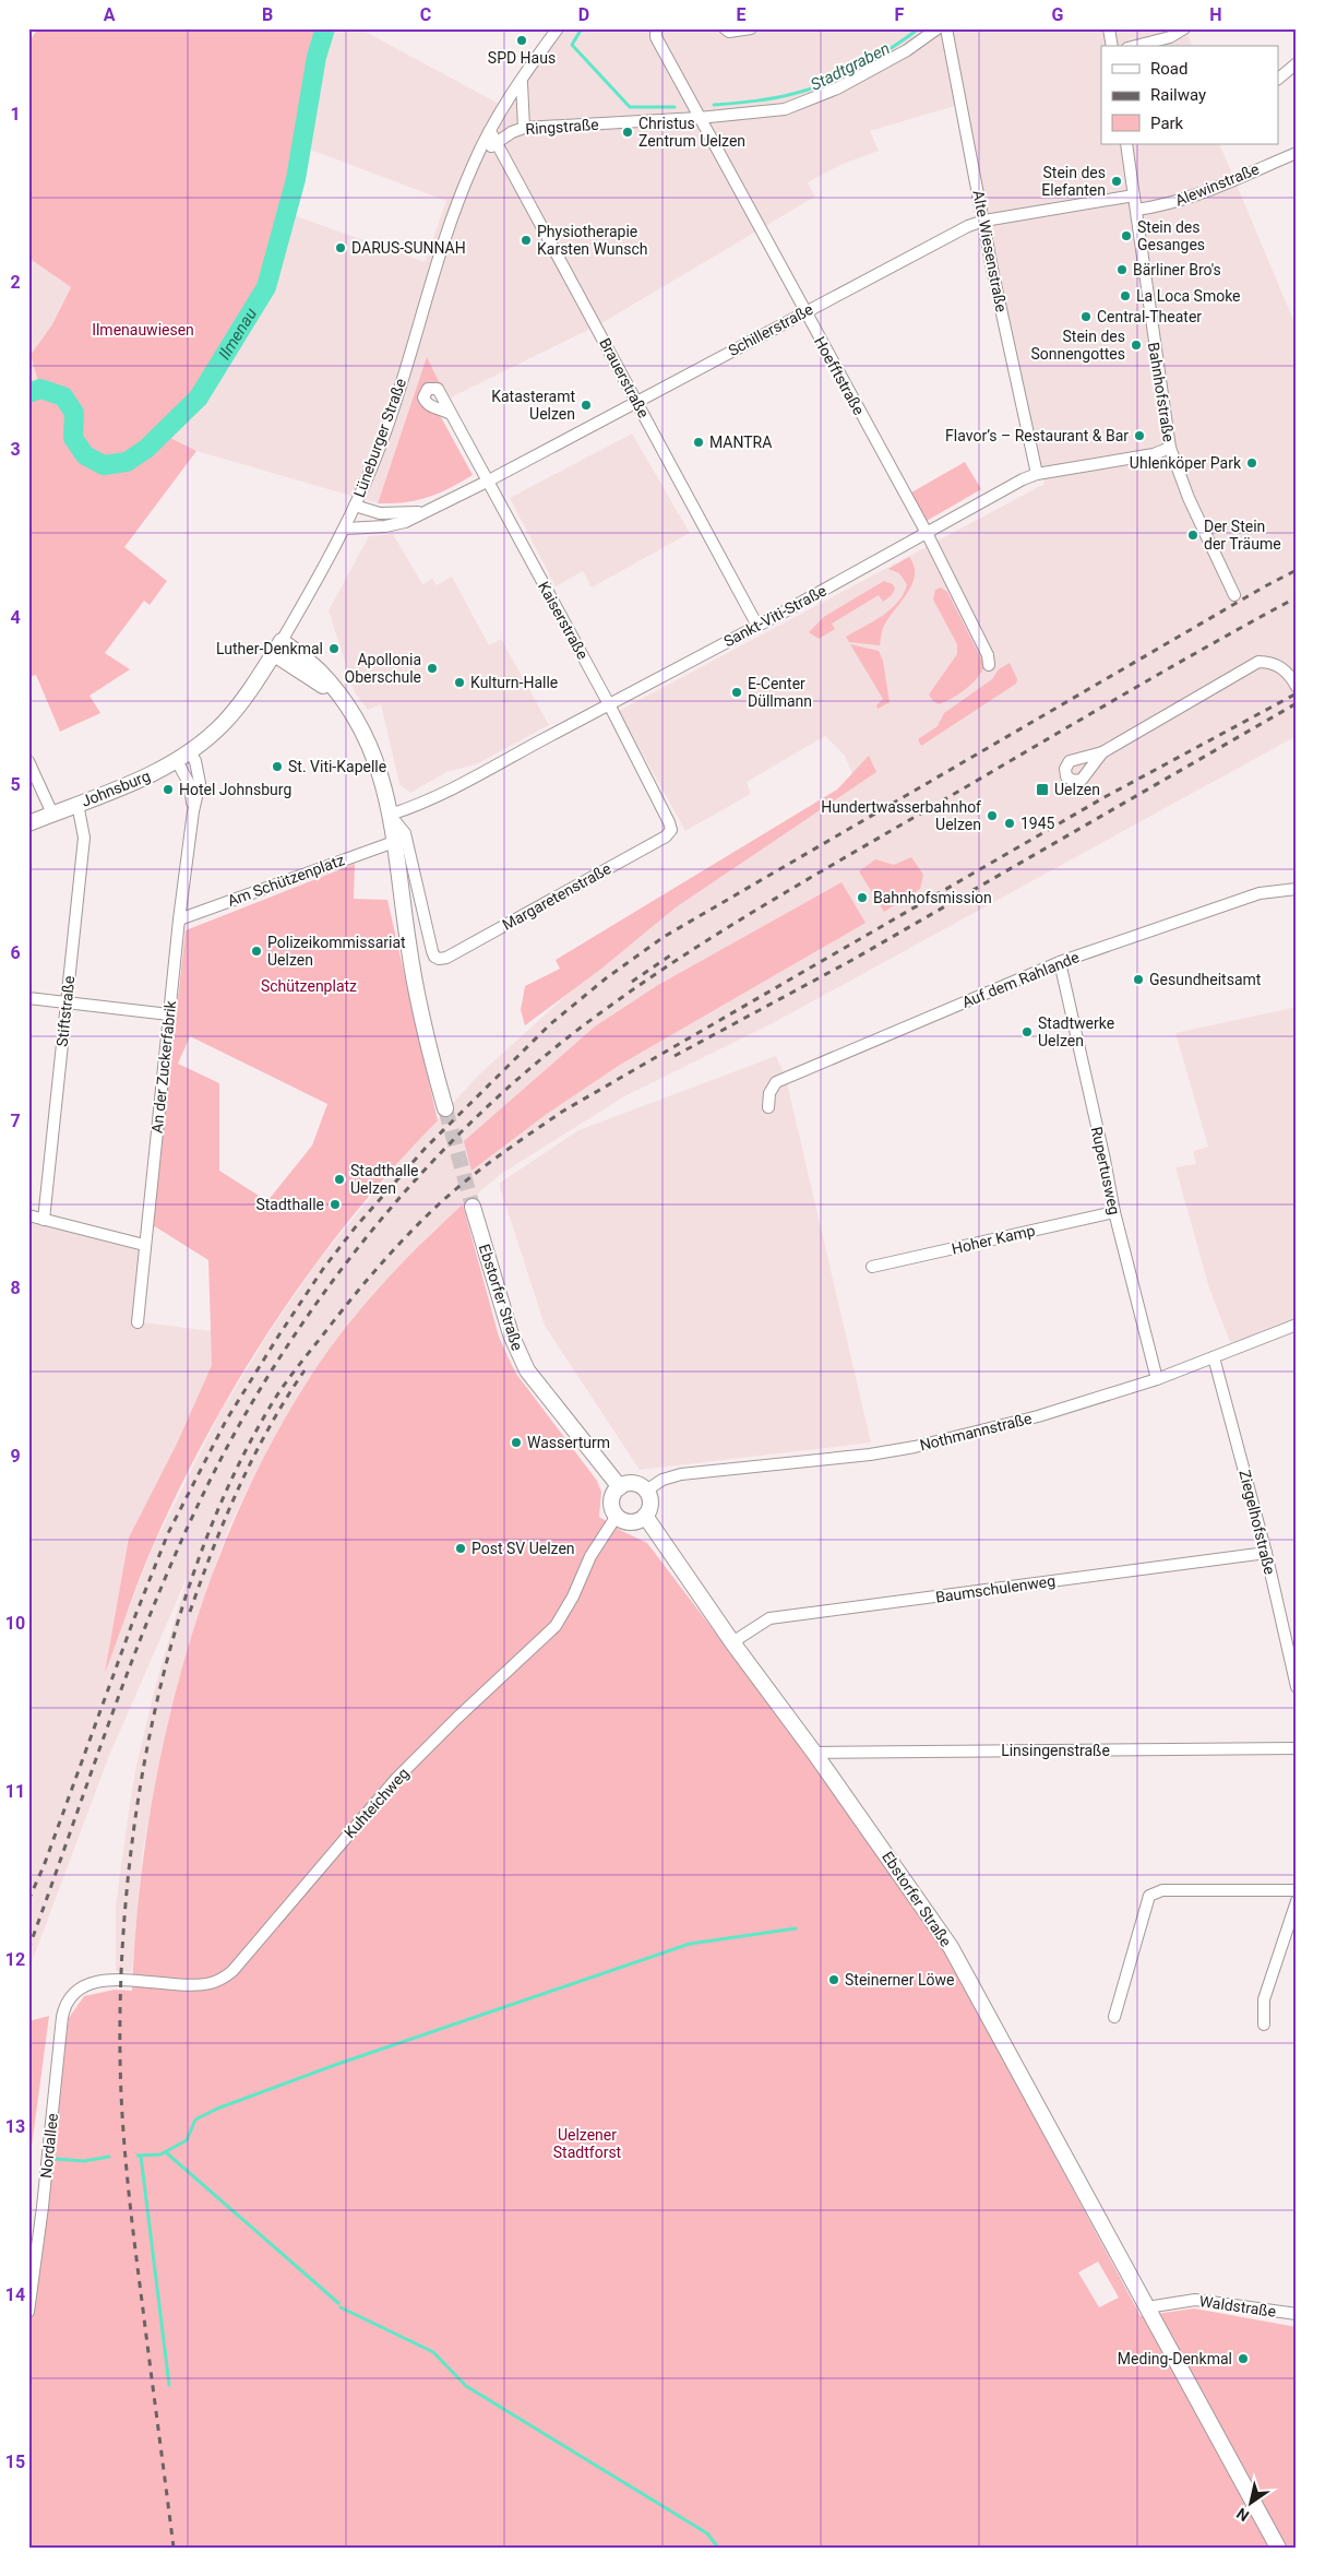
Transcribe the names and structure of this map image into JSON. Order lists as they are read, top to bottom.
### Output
{
  "streets": {
    "main road": ["Lüneburger Straße", "Johnsburg", "Ebstorfer Straße"],
    "street": [
      "Ringstraße",
      "Alewinstraße",
      "Alte Wiesenstraße",
      "Schillerstraße",
      "Hoefftstraße",
      "Brauerstraße",
      "Bahnhofstraße",
      "Sankt-Viti-Straße",
      "Kaiserstraße",
      "Am Schützenplatz",
      "Margaretenstraße",
      "Auf dem Rahlande",
      "Stiftstraße",
      "An der Zuckerfabrik",
      "Rupertusweg",
      "Hoher Kamp",
      "Nothmannstraße",
      "Ziegelhofstraße",
      "Baumschulenweg",
      "Linsingenstraße",
      "Kuhteichweg",
      "Nordallee",
      "Waldstraße"
    ]
  },
  "crossings": [
    ["Ringstraße", "Hoefftstraße"],
    ["Ringstraße", "Brauerstraße"],
    ["Ringstraße", "Lüneburger Straße"],
    ["Alewinstraße", "Bahnhofstraße"],
    ["Alte Wiesenstraße", "Schillerstraße"],
    ["Alte Wiesenstraße", "Sankt-Viti-Straße"],
    ["Schillerstraße", "Hoefftstraße"],
    ["Schillerstraße", "Brauerstraße"],
    ["Schillerstraße", "Bahnhofstraße"],
    ["Schillerstraße", "Lüneburger Straße"],
    ["Schillerstraße", "Kaiserstraße"],
    ["Hoefftstraße", "Sankt-Viti-Straße"],
    ["Brauerstraße", "Lüneburger Straße"],
    ["Brauerstraße", "Sankt-Viti-Straße"],
    ["Bahnhofstraße", "Sankt-Viti-Straße"],
    ["Lüneburger Straße", "Johnsburg"],
    ["Lüneburger Straße", "An der Zuckerfabrik"],
    ["Sankt-Viti-Straße", "Kaiserstraße"],
    ["Sankt-Viti-Straße", "Margaretenstraße"],
    ["Kaiserstraße", "Margaretenstraße"],
    ["Johnsburg", "Stiftstraße"],
    ["Johnsburg", "An der Zuckerfabrik"],
    ["Am Schützenplatz", "An der Zuckerfabrik"],
    ["Auf dem Rahlande", "Rupertusweg"],
    ["Rupertusweg", "Hoher Kamp"],
    ["Rupertusweg", "Nothmannstraße"],
    ["Ebstorfer Straße", "Nothmannstraße"],
    ["Ebstorfer Straße", "Baumschulenweg"],
    ["Ebstorfer Straße", "Linsingenstraße"],
    ["Ebstorfer Straße", "Kuhteichweg"],
    ["Ebstorfer Straße", "Waldstraße"],
    ["Nothmannstraße", "Ziegelhofstraße"],
    ["Nothmannstraße", "Kuhteichweg"],
    ["Ziegelhofstraße", "Baumschulenweg"],
    ["Kuhteichweg", "Nordallee"]
  ],
  "water": ["Stadtgraben", "Ilmenau"],
  "parks": ["Ilmenauwiesen", "Schützenplatz", "Uelzener Stadtforst"],
  "places": {
    "other": [
      "SPD Haus",
      "Christus Zentrum Uelzen",
      "Stein des Elefanten",
      "Stein des Gesanges",
      "Physiotherapie Karsten Wunsch",
      "DARUS-SUNNAH",
      "Bärliner Bro's",
      "La Loca Smoke",
      "Central-Theater",
      "Stein des Sonnengottes",
      "Katasteramt Uelzen",
      "Flavor’s – Restaurant & Bar",
      "MANTRA",
      "Uhlenköper Park",
      "Der Stein der Träume",
      "Luther-Denkmal",
      "Apollonia Oberschule",
      "Kulturn-Halle",
      "E-Center Düllmann",
      "St. Viti-Kapelle",
      "Hotel Johnsburg",
      "Hundertwasserbahnhof Uelzen",
      "1945",
      "Bahnhofsmission",
      "Polizeikommissariat Uelzen",
      "Gesundheitsamt",
      "Stadtwerke Uelzen",
      "Stadthalle Uelzen",
      "Stadthalle",
      "Wasserturm",
      "Post SV Uelzen",
      "Steinerner Löwe",
      "Meding-Denkmal"
    ],
    "transit": ["Uelzen"]
  },
  "legend": ["Road", "Railway", "Park"],
  "north": "bottom left",
  "grid": {
    "columns": [
      "A",
      "B",
      "C",
      "D",
      "E",
      "F",
      "G",
      "H"
    ],
    "rows": [
      "1",
      "2",
      "3",
      "4",
      "5",
      "6",
      "7",
      "8",
      "9",
      "10",
      "11",
      "12",
      "13",
      "14",
      "15"
    ]
  }
}
